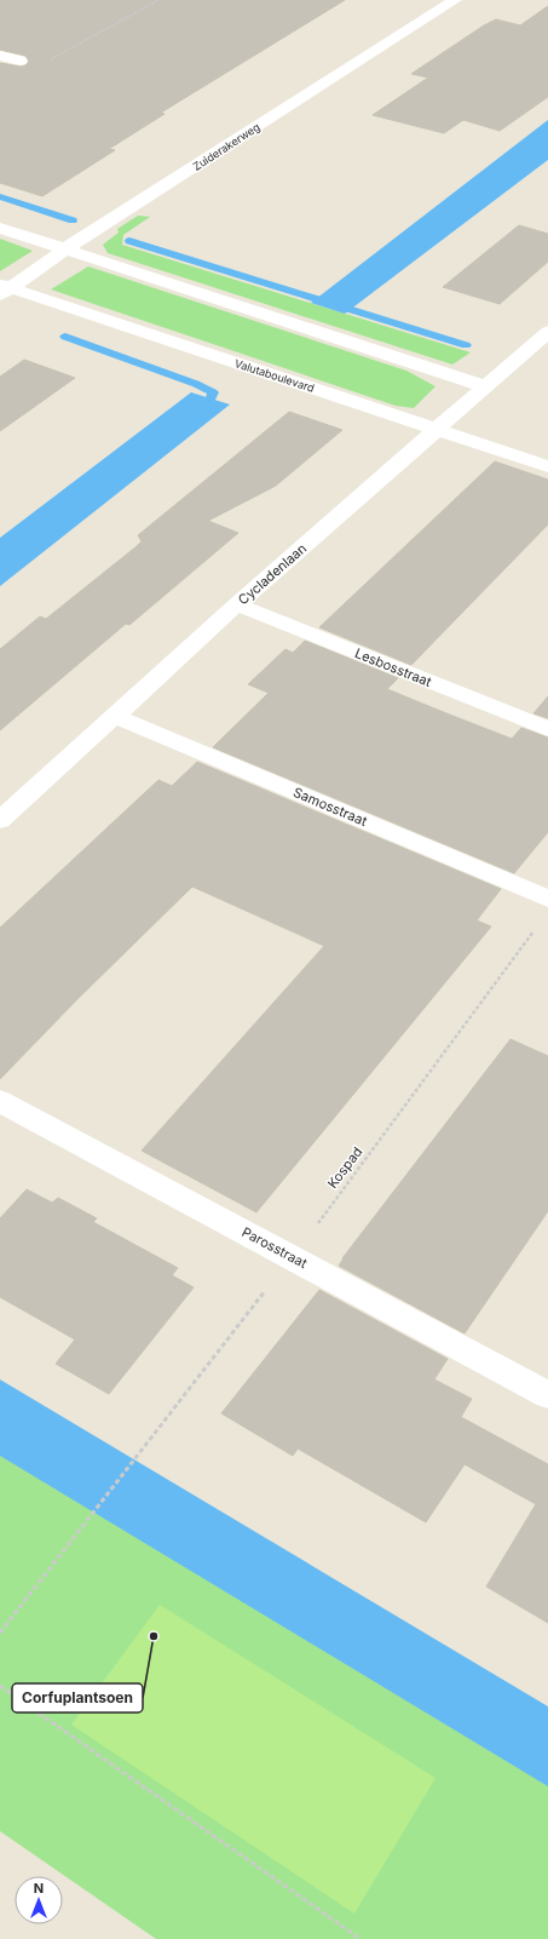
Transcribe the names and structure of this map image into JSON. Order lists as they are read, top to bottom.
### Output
{
  "streets": {
    "street": [
      "Zuiderakerweg",
      "Valutaboulevard",
      "Cycladenlaan",
      "Lesbosstraat",
      "Samosstraat",
      "Parosstraat"
    ],
    "path": ["Kospad"]
  },
  "crossings": [
    ["Zuiderakerweg", "Valutaboulevard"],
    ["Valutaboulevard", "Cycladenlaan"],
    ["Cycladenlaan", "Lesbosstraat"],
    ["Cycladenlaan", "Samosstraat"],
    ["Kospad", "Parosstraat"]
  ],
  "places": ["Corfuplantsoen"],
  "north": "top"
}
